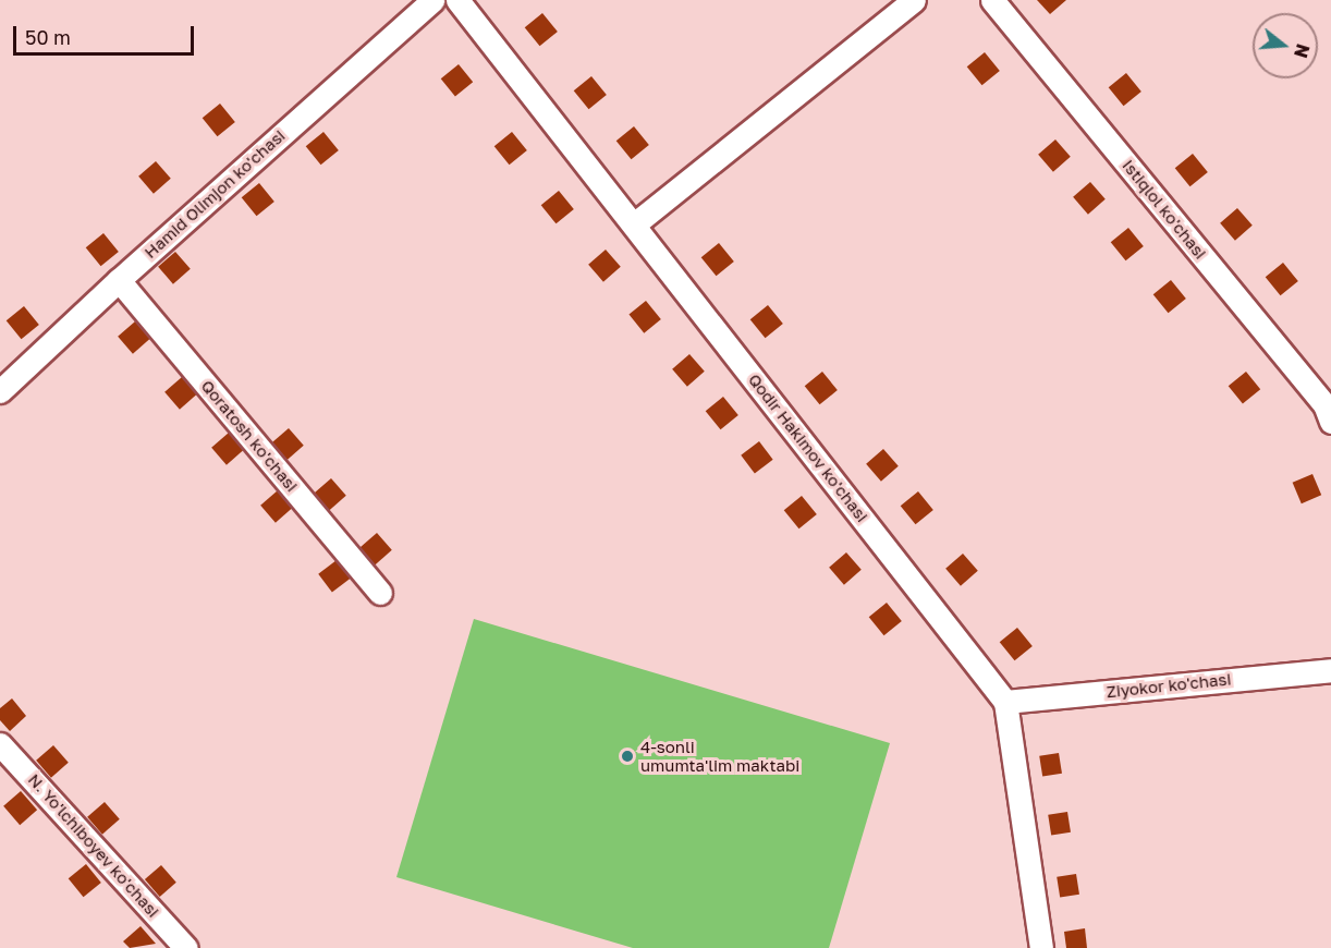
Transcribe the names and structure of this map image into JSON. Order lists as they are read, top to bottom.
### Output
{
  "streets": {
    "street": [
      "Hamid Olimjon ko'chasi",
      "Istiqlol ko'chasi",
      "Qoratosh ko'chasi",
      "Qodir Hakimov ko'chasi",
      "Ziyokor ko'chasi",
      "N. Yo'lchiboyev ko'chasi"
    ]
  },
  "crossings": [
    ["Hamid Olimjon ko'chasi", "Qoratosh ko'chasi"],
    ["Qodir Hakimov ko'chasi", "Ziyokor ko'chasi"]
  ],
  "places": ["4-sonli umumta'lim maktabi"],
  "scale_bar": "50 m",
  "north": "right"
}
